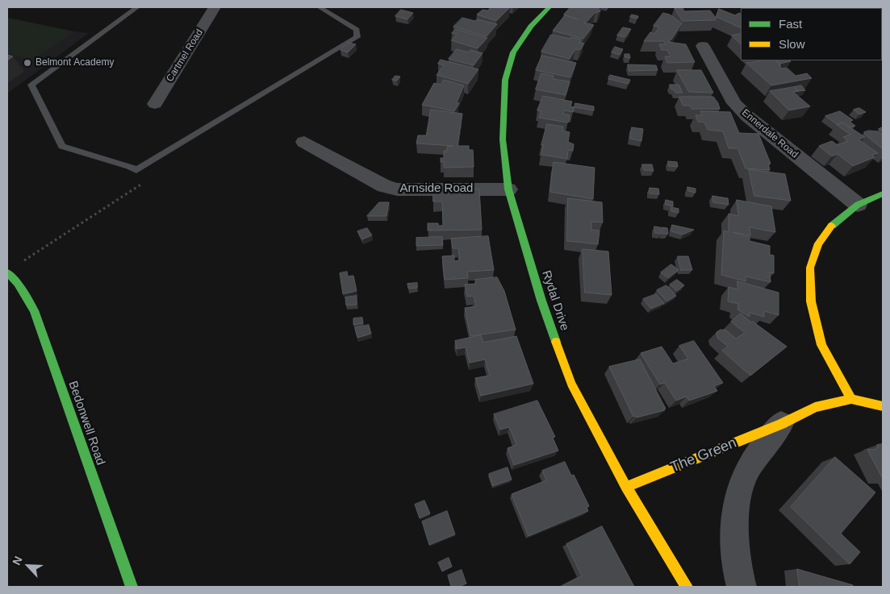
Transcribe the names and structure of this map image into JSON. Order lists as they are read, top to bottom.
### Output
{
  "streets": {
    "street": [
      "Cartmel Road",
      "Ennerdale Road",
      "Arnside Road",
      "Rydal Drive",
      "Bedonwell Road",
      "The Green"
    ]
  },
  "crossings": [
    ["Arnside Road", "Rydal Drive"],
    ["Rydal Drive", "The Green"]
  ],
  "places": ["Belmont Academy"],
  "legend": ["Fast", "Slow"],
  "north": "top left"
}
